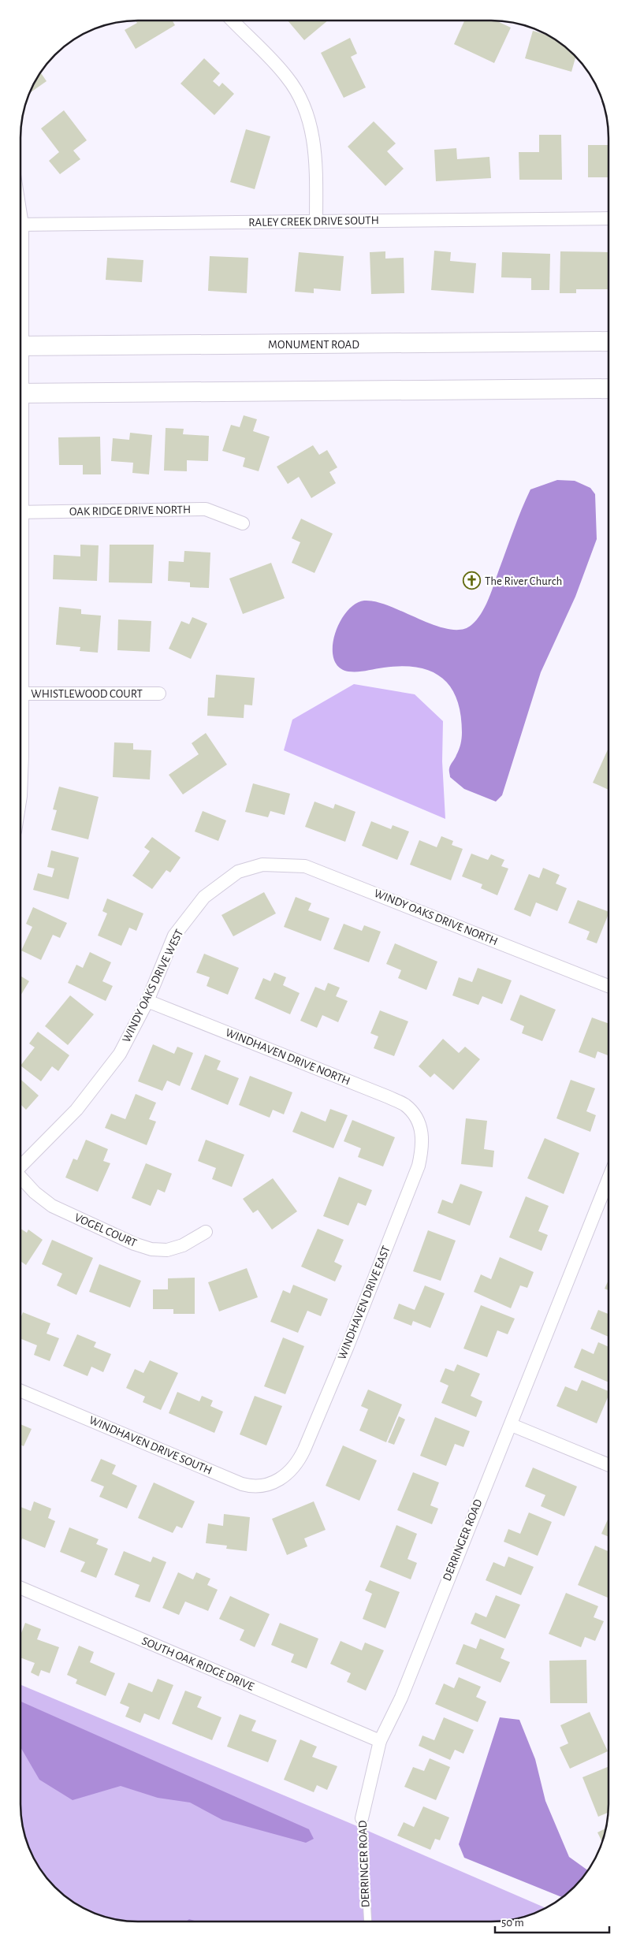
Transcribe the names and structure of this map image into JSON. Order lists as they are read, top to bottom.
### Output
{
  "streets": {
    "main road": ["MONUMENT ROAD"],
    "street": [
      "RALEY CREEK DRIVE SOUTH",
      "OAK RIDGE DRIVE NORTH",
      "WHISTLEWOOD COURT",
      "WINDY OAKS DRIVE NORTH",
      "WINDY OAKS DRIVE WEST",
      "WINDHAVEN DRIVE NORTH",
      "VOGEL COURT",
      "WINDHAVEN DRIVE EAST",
      "WINDHAVEN DRIVE SOUTH",
      "DERRINGER ROAD",
      "SOUTH OAK RIDGE DRIVE"
    ]
  },
  "crossings": [
    ["WINDY OAKS DRIVE NORTH", "WINDY OAKS DRIVE WEST"],
    ["WINDY OAKS DRIVE WEST", "WINDHAVEN DRIVE NORTH"],
    ["WINDHAVEN DRIVE NORTH", "WINDHAVEN DRIVE EAST"],
    ["WINDHAVEN DRIVE EAST", "WINDHAVEN DRIVE SOUTH"],
    ["DERRINGER ROAD", "SOUTH OAK RIDGE DRIVE"]
  ],
  "places": {
    "church": ["The River Church"]
  },
  "scale_bar": "50 m"
}
